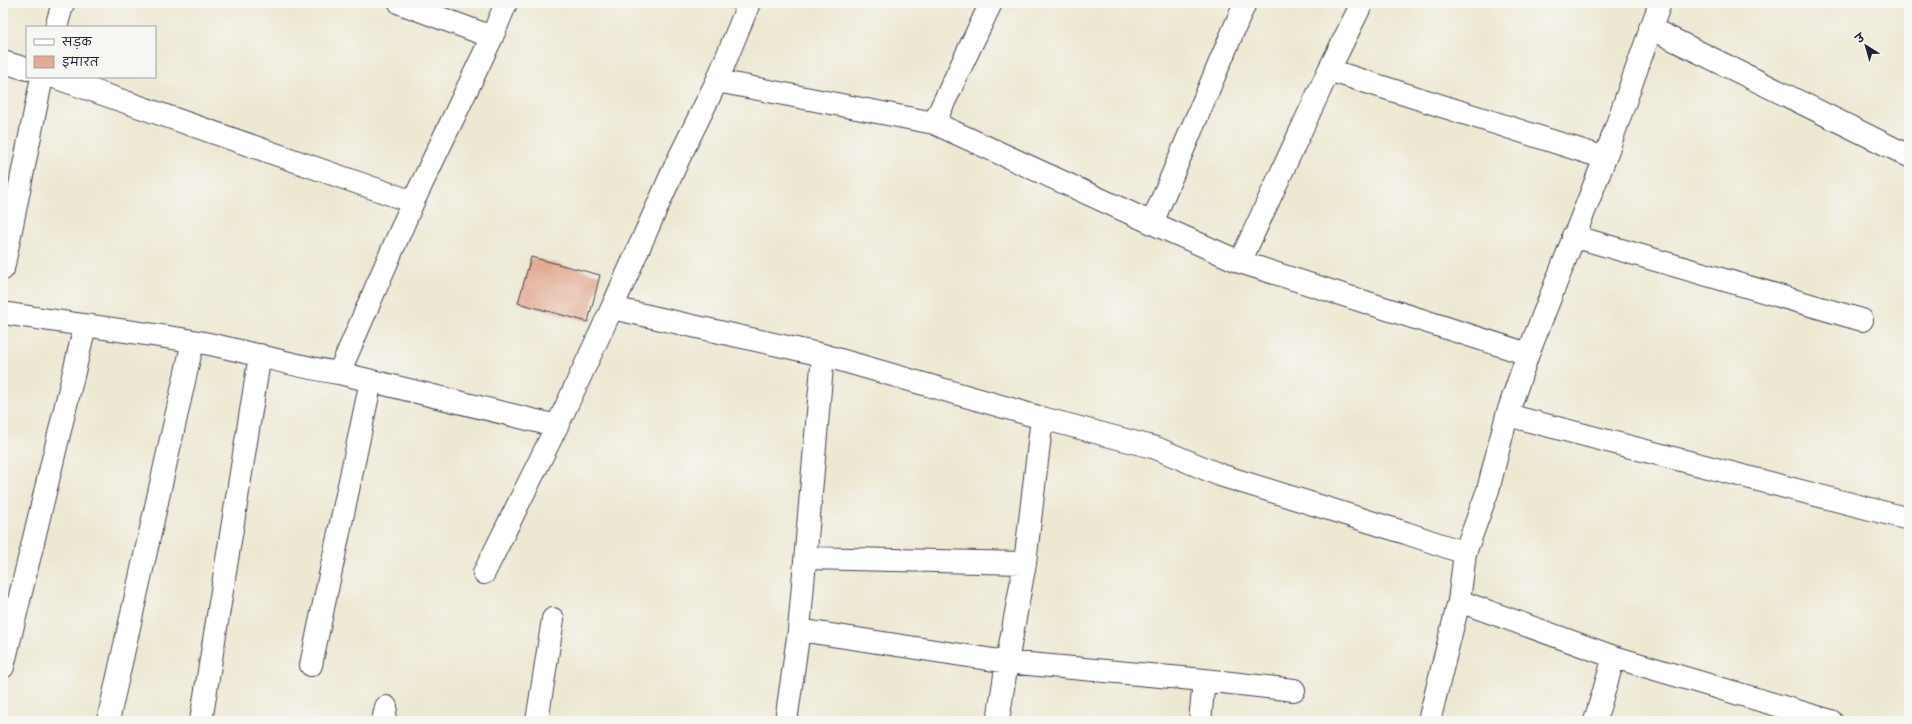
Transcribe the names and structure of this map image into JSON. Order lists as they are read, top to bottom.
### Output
{
  "legend": ["सड़क", "इमारत"],
  "north": "top left"
}
